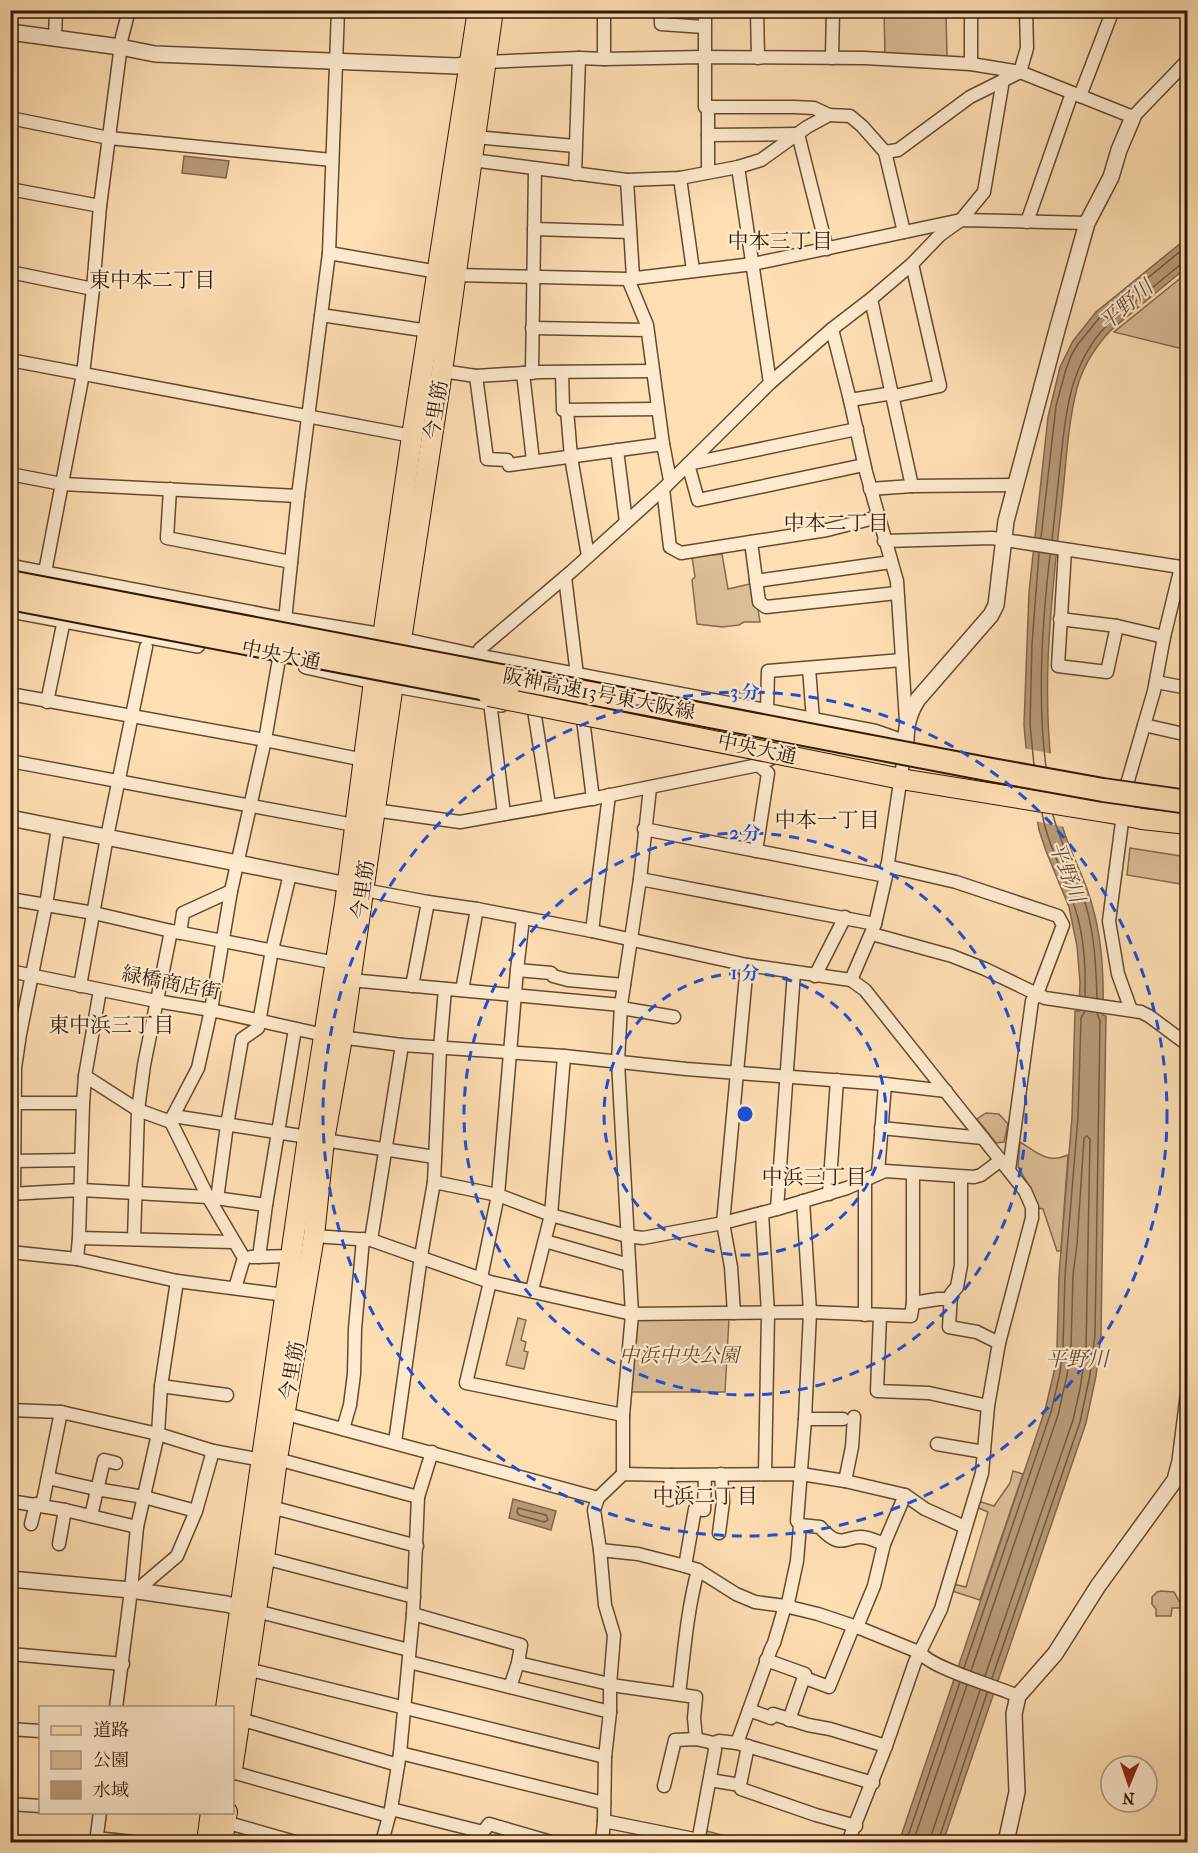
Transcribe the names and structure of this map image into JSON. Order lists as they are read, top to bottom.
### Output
{
  "streets": {
    "highway": ["阪神高速13号東大阪線"],
    "main road": ["今里筋", "中央大通"],
    "street": ["緑橋商店街"]
  },
  "crossings": [
    ["今里筋", "緑橋商店街"]
  ],
  "districts": [
    "中本三丁目",
    "東中本二丁目",
    "中本二丁目",
    "中本一丁目",
    "東中浜三丁目",
    "中浜三丁目",
    "中浜二丁目"
  ],
  "water": ["平野川"],
  "parks": ["中浜中央公園"],
  "legend": ["道路", "公園", "水域"],
  "north": "bottom",
  "rings": ["3 分", "2 分", "1 分"]
}
